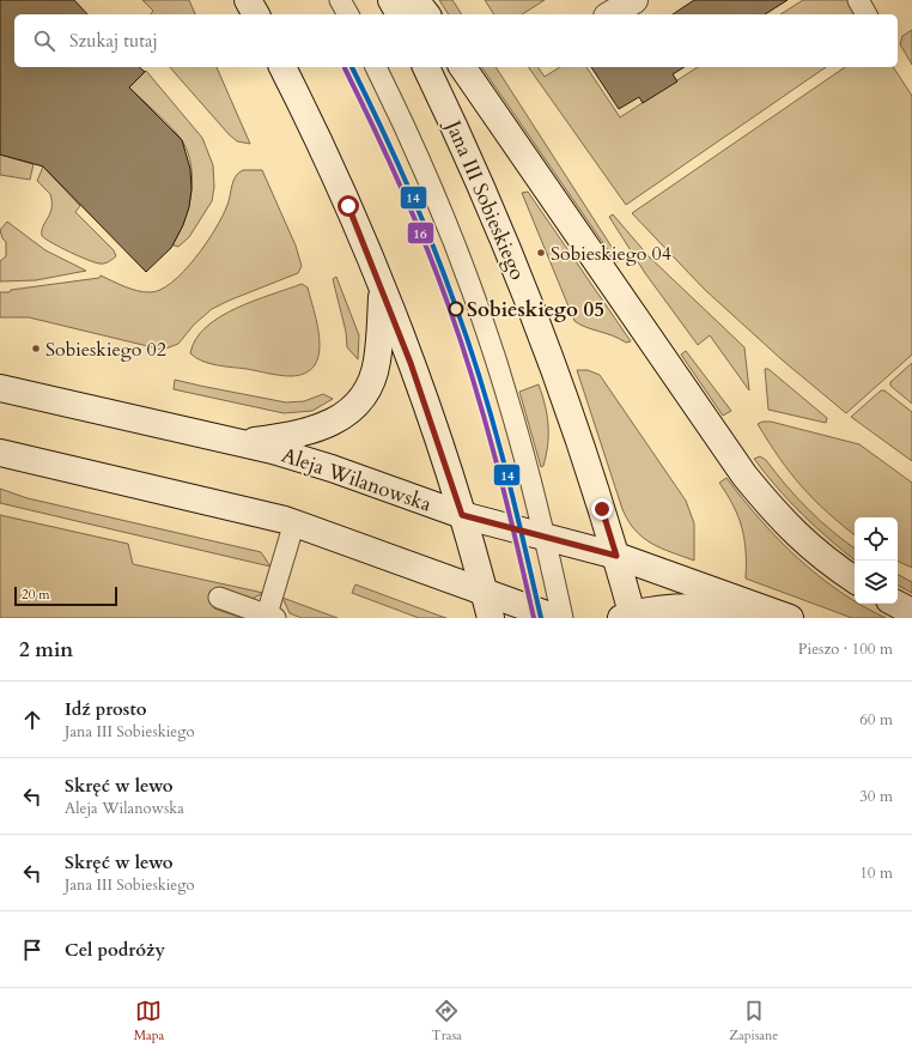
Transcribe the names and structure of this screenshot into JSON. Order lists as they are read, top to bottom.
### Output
{
  "streets": {
    "main road": ["Jana III Sobieskiego", "Aleja Wilanowska"]
  },
  "crossings": [
    ["Jana III Sobieskiego", "Aleja Wilanowska"]
  ],
  "places": ["Sobieskiego 04", "Sobieskiego 05", "Sobieskiego 02"],
  "lines": ["transit line 14", "transit line 16"],
  "scale_bar": "20 m",
  "page": {
    "search": "Szukaj tutaj",
    "scale": "20 m",
    "heading": ["2 min", "Pieszo · 100 m"],
    "list": [
      ["Idź prosto", "Jana III Sobieskiego", "60 m"],
      ["Skręć w lewo", "Aleja Wilanowska", "30 m"],
      ["Skręć w lewo", "Jana III Sobieskiego", "10 m"],
      "Cel podróży"
    ],
    "nav": ["Mapa", "Trasa", "Zapisane"]
  }
}
